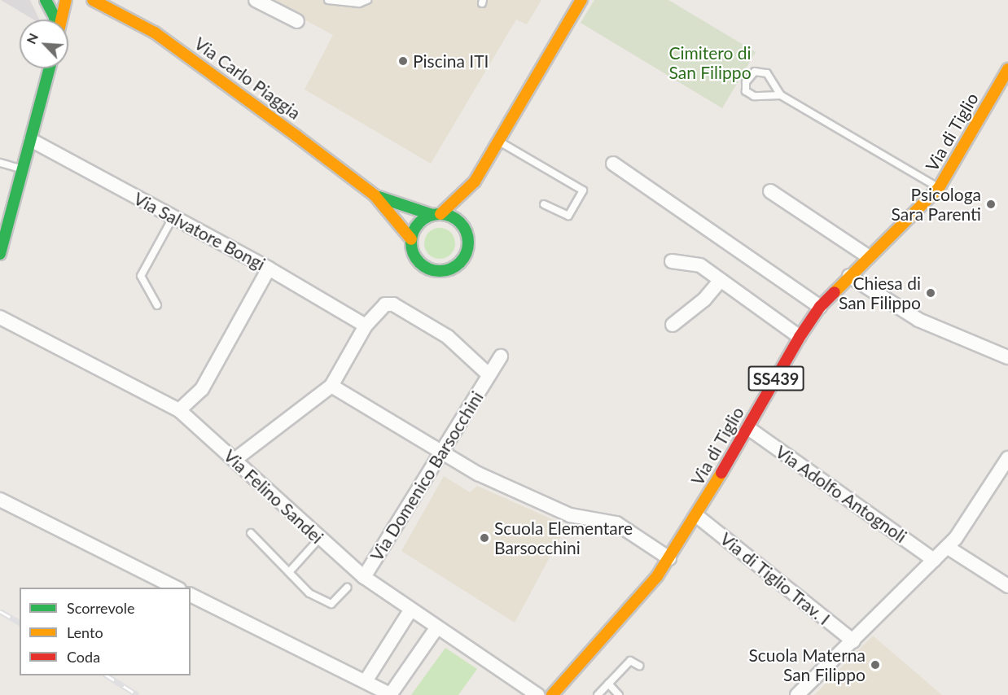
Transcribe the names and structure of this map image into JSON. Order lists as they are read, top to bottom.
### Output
{
  "streets": {
    "main road": ["Via Carlo Piaggia", "Via di Tiglio", "SS439"],
    "street": [
      "Via Salvatore Bongi",
      "Via Domenico Barsocchini",
      "Via Adolfo Antognoli",
      "Via Felino Sandei",
      "Via di Tiglio Trav. I"
    ]
  },
  "crossings": [
    ["Via di Tiglio", "Via Adolfo Antognoli"],
    ["Via di Tiglio", "Via di Tiglio Trav. I"],
    ["Via Salvatore Bongi", "Via Domenico Barsocchini"],
    ["Via Domenico Barsocchini", "Via Felino Sandei"]
  ],
  "parks": ["Cimitero di San Filippo"],
  "places": [
    "Piscina ITI",
    "Psicologa Sara Parenti",
    "Chiesa di San Filippo",
    "Scuola Elementare Barsocchini",
    "Scuola Materna San Filippo"
  ],
  "legend": ["Scorrevole", "Lento", "Coda"],
  "north": "top left"
}
